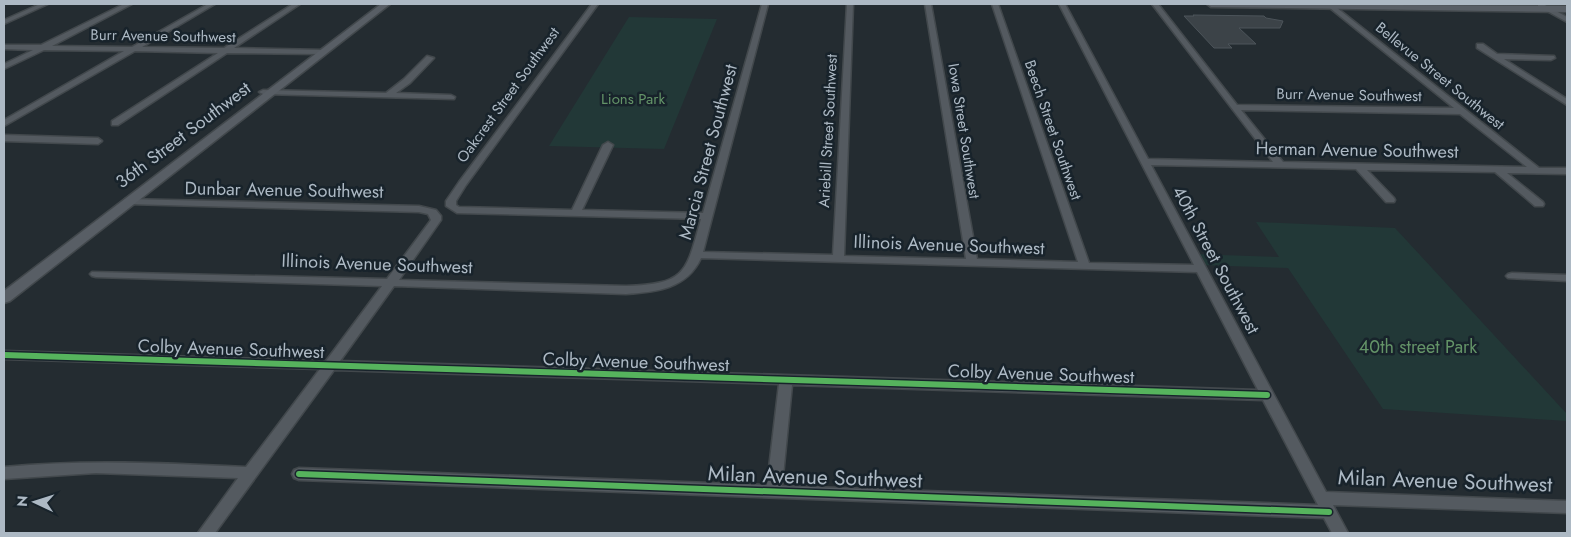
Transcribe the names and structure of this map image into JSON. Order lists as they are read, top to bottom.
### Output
{
  "streets": {
    "street": [
      "Burr Avenue Southwest",
      "Bellevue Street Southwest",
      "Oakcrest Street Southwest",
      "Beech Street Southwest",
      "Ariebill Street Southwest",
      "Iowa Street Southwest",
      "36th Street Southwest",
      "Herman Avenue Southwest",
      "Marcia Street Southwest",
      "Dunbar Avenue Southwest",
      "Illinois Avenue Southwest",
      "40th Street Southwest",
      "Colby Avenue Southwest",
      "Milan Avenue Southwest"
    ]
  },
  "crossings": [
    ["Burr Avenue Southwest", "Bellevue Street Southwest"],
    ["Burr Avenue Southwest", "36th Street Southwest"],
    ["Bellevue Street Southwest", "Herman Avenue Southwest"],
    ["Beech Street Southwest", "Illinois Avenue Southwest"],
    ["Ariebill Street Southwest", "Illinois Avenue Southwest"],
    ["Iowa Street Southwest", "Illinois Avenue Southwest"],
    ["36th Street Southwest", "Dunbar Avenue Southwest"],
    ["Herman Avenue Southwest", "40th Street Southwest"],
    ["Marcia Street Southwest", "Illinois Avenue Southwest"],
    ["Dunbar Avenue Southwest", "Illinois Avenue Southwest"],
    ["Illinois Avenue Southwest", "40th Street Southwest"],
    ["40th Street Southwest", "Colby Avenue Southwest"],
    ["40th Street Southwest", "Milan Avenue Southwest"]
  ],
  "parks": ["Lions Park", "40th street Park"],
  "north": "left"
}
